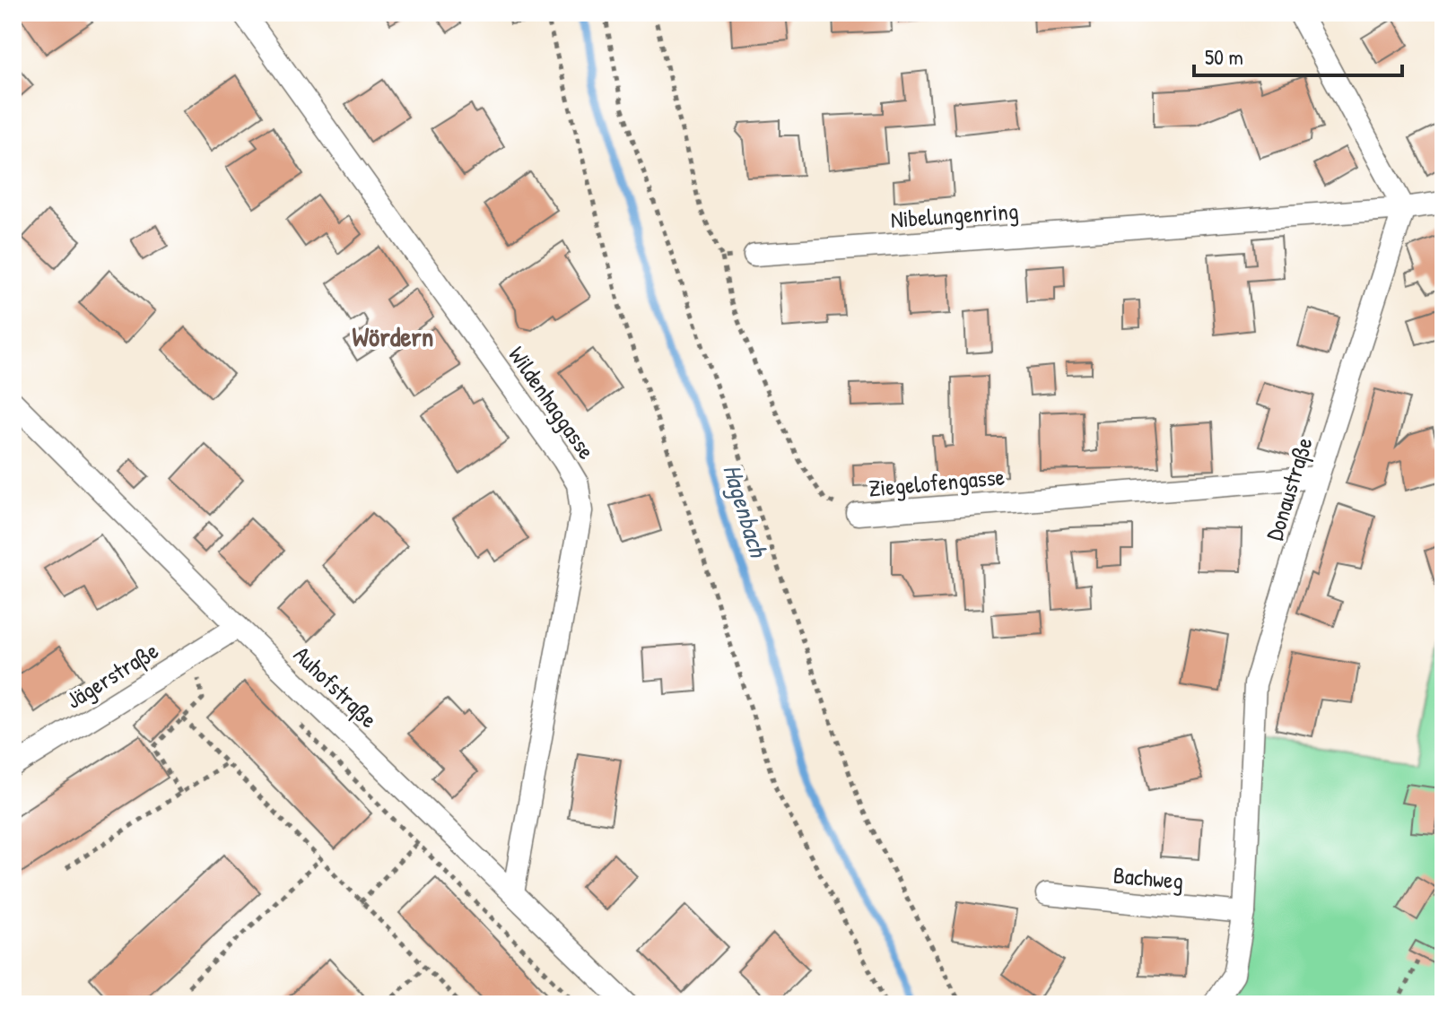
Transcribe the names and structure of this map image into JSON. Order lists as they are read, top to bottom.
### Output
{
  "streets": {
    "street": [
      "Nibelungenring",
      "Wildenhaggasse",
      "Ziegelofengasse",
      "Donaustraße",
      "Jägerstraße",
      "Auhofstraße",
      "Bachweg"
    ]
  },
  "crossings": [
    ["Nibelungenring", "Donaustraße"],
    ["Wildenhaggasse", "Auhofstraße"],
    ["Ziegelofengasse", "Donaustraße"],
    ["Donaustraße", "Bachweg"],
    ["Jägerstraße", "Auhofstraße"]
  ],
  "districts": ["Wördern"],
  "water": ["Hagenbach"],
  "scale_bar": "50 m"
}
